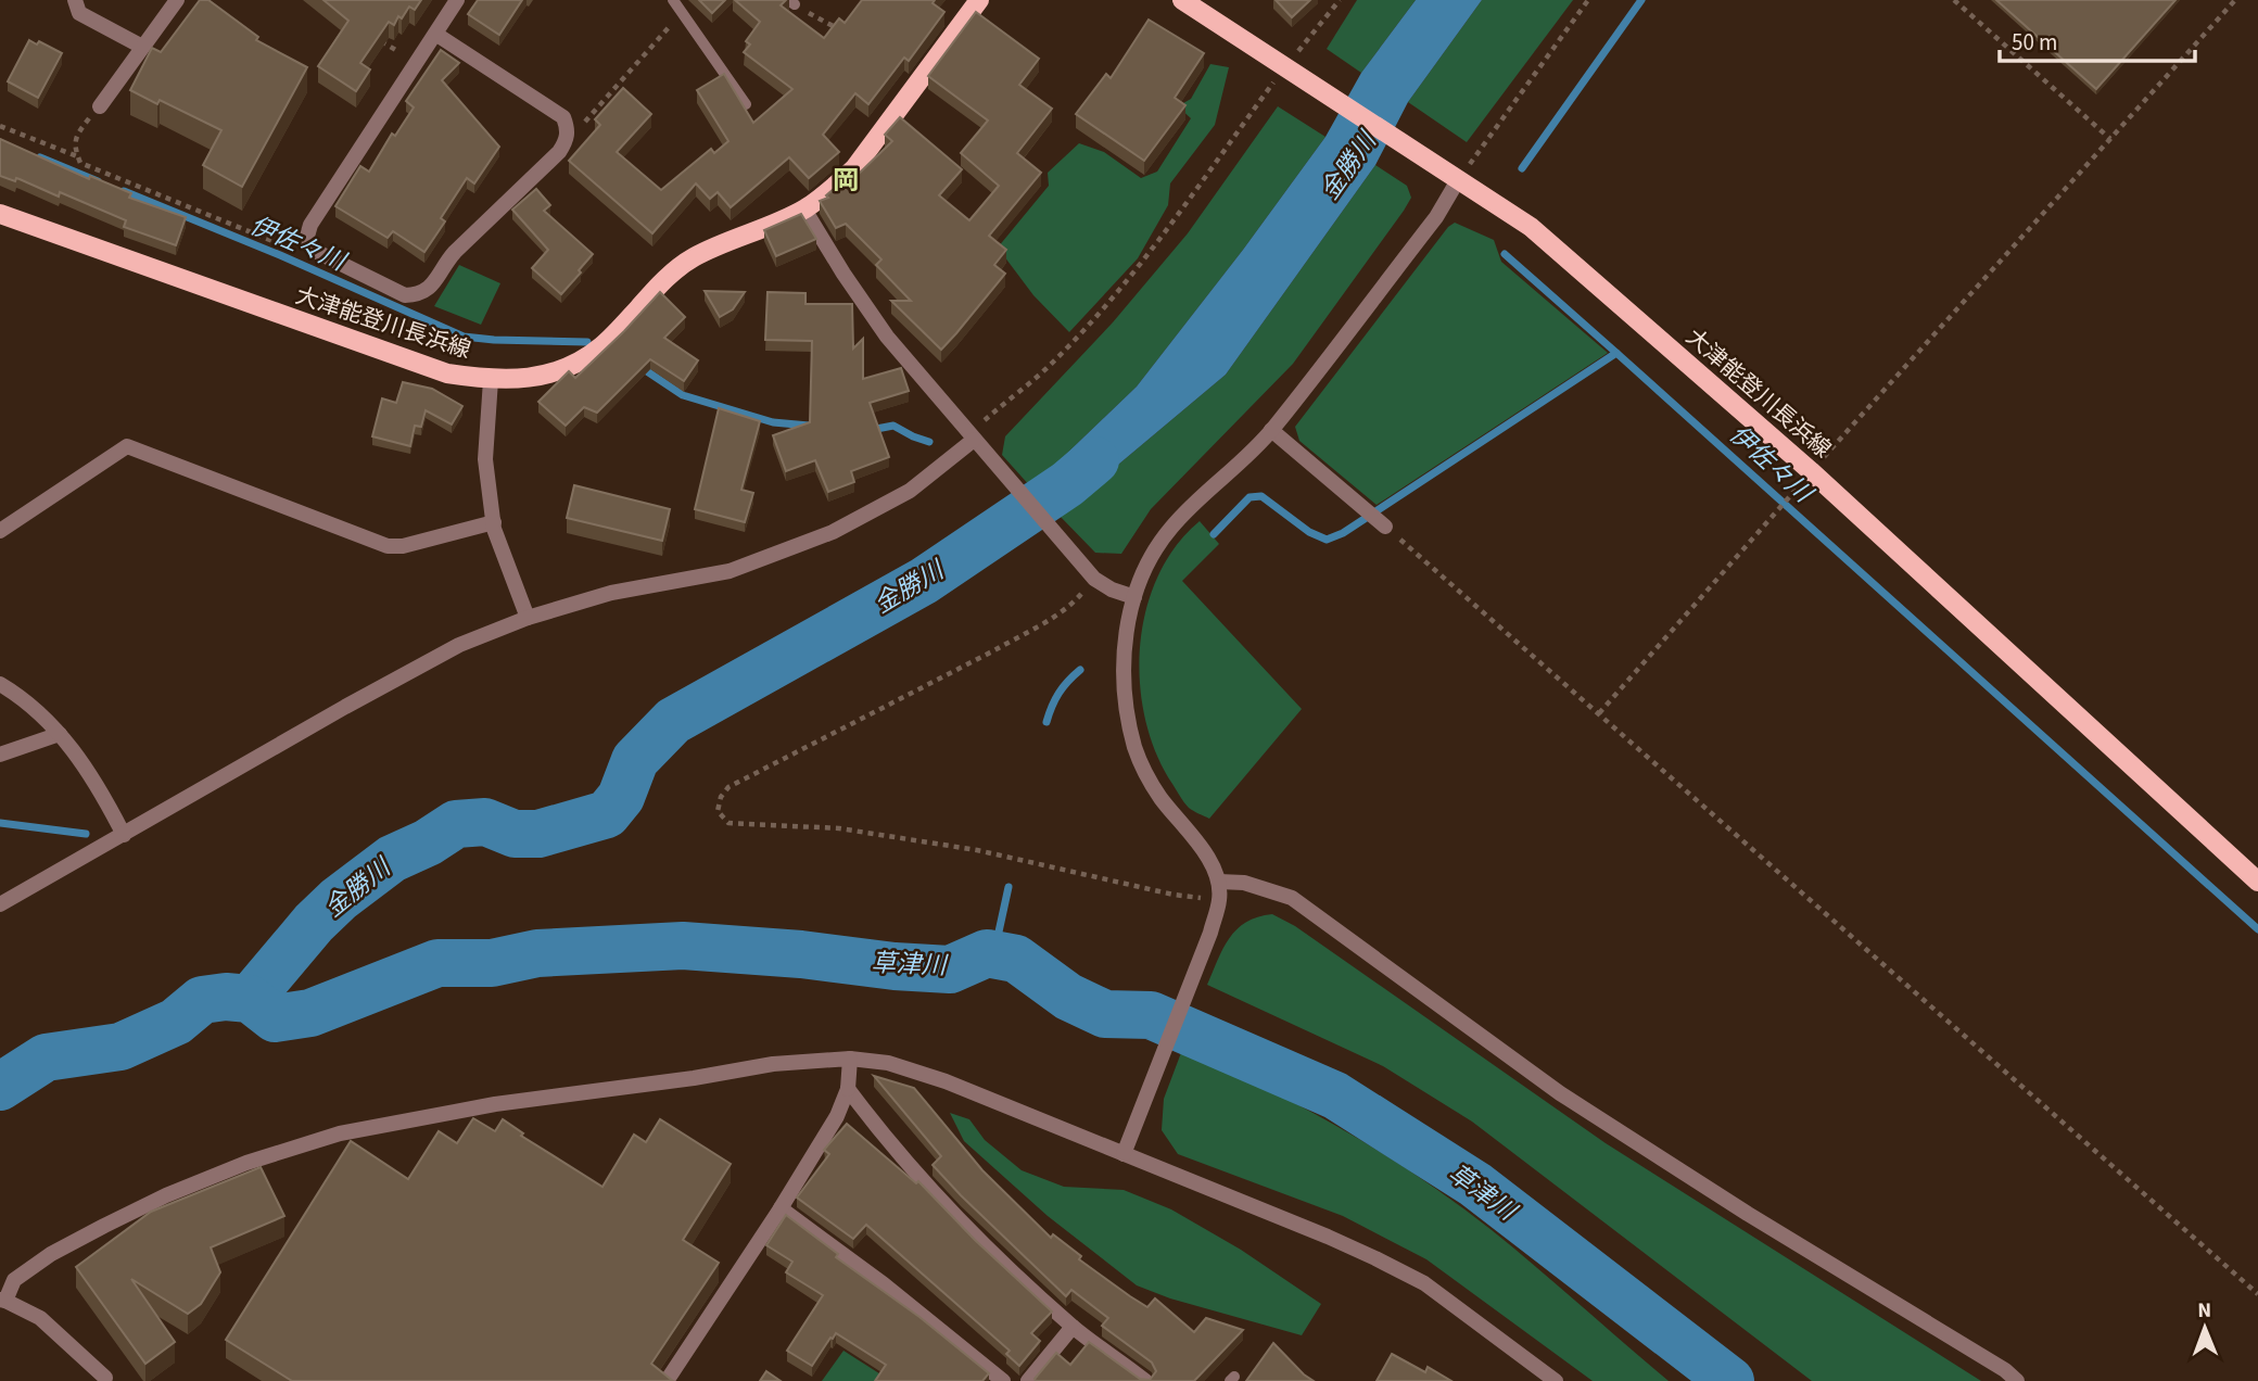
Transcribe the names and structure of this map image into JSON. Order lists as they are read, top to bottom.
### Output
{
  "streets": {
    "main road": ["大津能登川長浜線"]
  },
  "districts": ["岡"],
  "water": ["金勝川", "伊佐々川", "草津川"],
  "scale_bar": "50 m",
  "north": "top"
}
